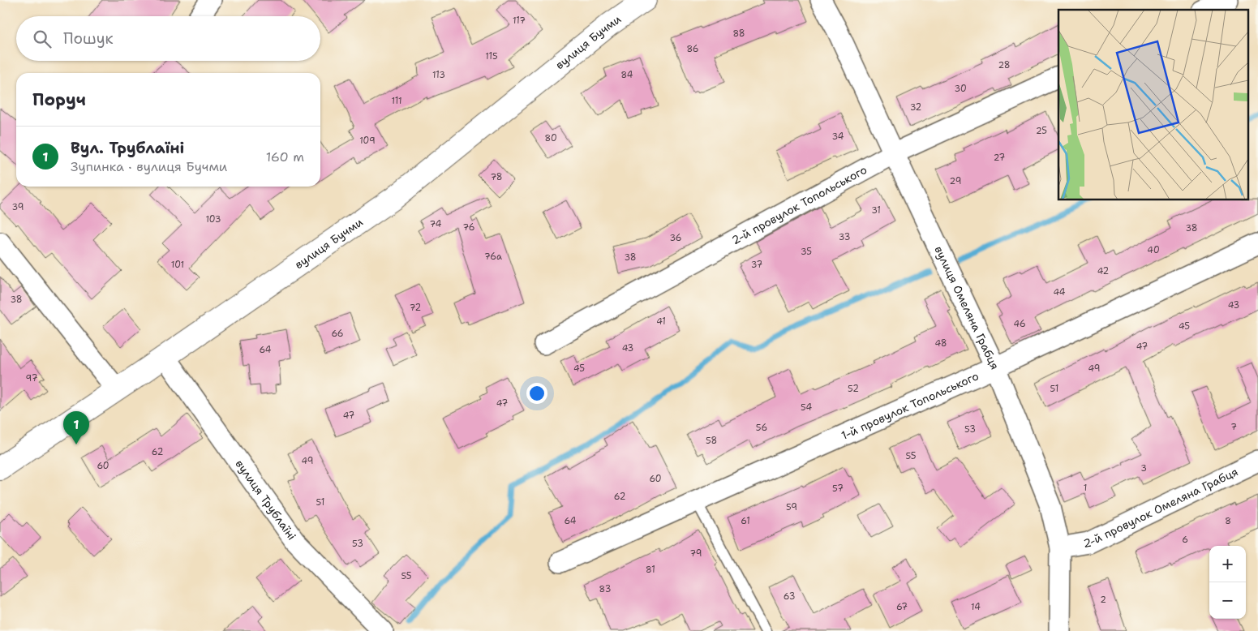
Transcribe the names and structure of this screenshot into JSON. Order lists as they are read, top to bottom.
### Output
{
  "streets": {
    "street": [
      "вулиця Бучми",
      "2-й провулок Топольського",
      "вулиця Омеляна Грабця",
      "1-й провулок Топольського",
      "вулиця Трублаїні",
      "2-й провулок Омеляна Грабця"
    ]
  },
  "crossings": [
    ["вулиця Бучми", "вулиця Трублаїні"],
    ["2-й провулок Топольського", "вулиця Омеляна Грабця"],
    ["вулиця Омеляна Грабця", "1-й провулок Топольського"],
    ["вулиця Омеляна Грабця", "2-й провулок Омеляна Грабця"]
  ],
  "house_numbers": [
    "117",
    "88",
    "86",
    "115",
    "28",
    "113",
    "84",
    "30",
    "111",
    "32",
    "25",
    "34",
    "80",
    "109",
    "27",
    "78",
    "29",
    "39",
    "31",
    "103",
    "74",
    "76",
    "38",
    "33",
    "36",
    "40",
    "35",
    "76а",
    "38",
    "101",
    "37",
    "42",
    "44",
    "38",
    "43",
    "72",
    "41",
    "46",
    "45",
    "66",
    "48",
    "47",
    "43",
    "64",
    "45",
    "49",
    "97",
    "52",
    "51",
    "47",
    "54",
    "47",
    "7",
    "56",
    "53",
    "58",
    "62",
    "55",
    "49",
    "60",
    "3",
    "60",
    "1",
    "57",
    "62",
    "51",
    "59",
    "64",
    "61",
    "8",
    "6",
    "53",
    "79",
    "81",
    "55",
    "83",
    "63",
    "2",
    "67",
    "14"
  ],
  "page": {
    "search": "Пошук",
    "heading": "Поруч",
    "list": [
      {
        "mark": "1",
        "name": "Вул. Трублаїні",
        "note": "Зупинка · вулиця Бучми",
        "value": "160 m"
      }
    ],
    "pins": "1",
    "map_buttons": ["+", "−"]
  }
}
